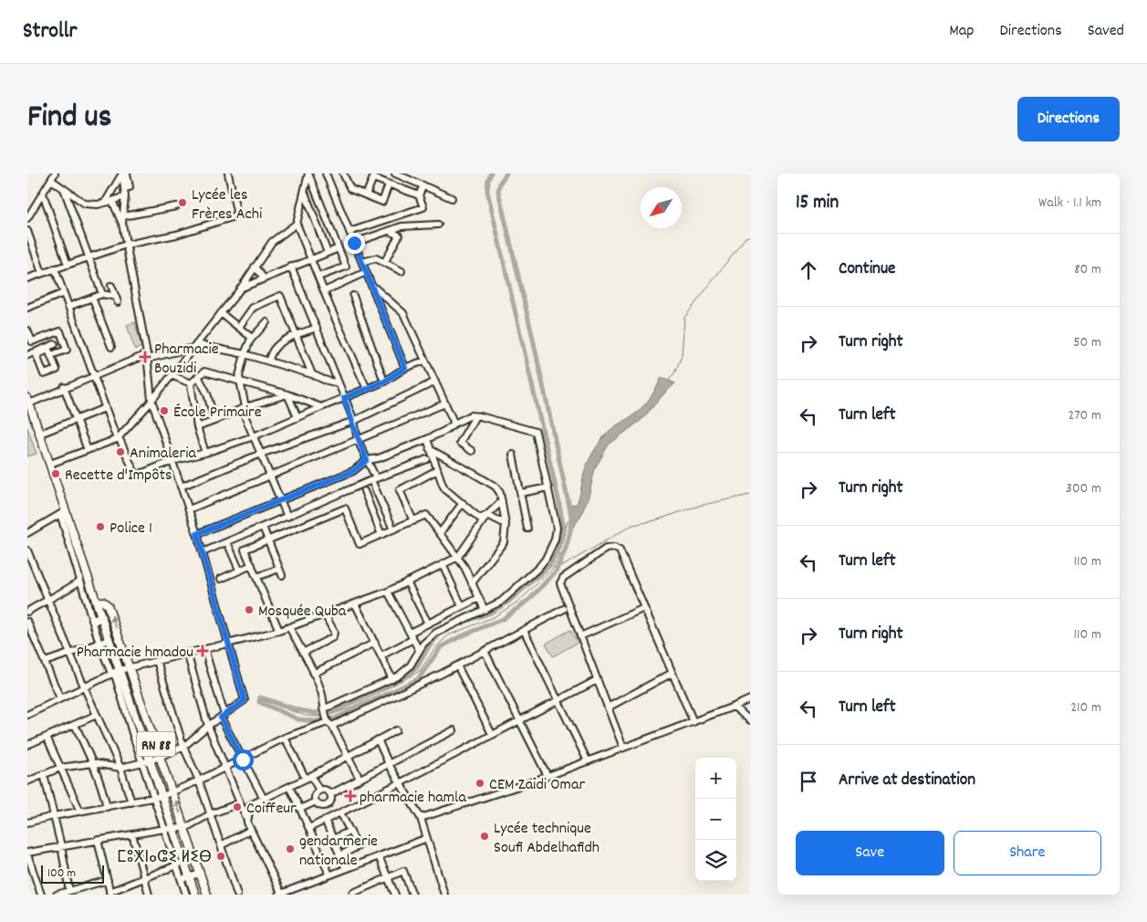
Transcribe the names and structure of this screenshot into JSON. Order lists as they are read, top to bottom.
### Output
{
  "streets": {
    "main road": ["RN 88"]
  },
  "places": {
    "other": [
      "Lycée les Frères Achi",
      "École Primaire",
      "Animaleria",
      "Recette d'Impôts",
      "Police 1",
      "Mosquée Quba",
      "CEM Zaidi Omar",
      "Coiffeur",
      "Lycée technique Soufi Abdelhafidh",
      "gendarmerie nationale",
      "ⵎⵓⵅⵏⴰⵛⵉ ⵍⵉⴱ"
    ],
    "health": ["Pharmacie Bouzidi", "Pharmacie hmadou", "pharmacie hamla"]
  },
  "scale_bar": "100 m",
  "north": "bottom left",
  "page": {
    "header": "Strollr",
    "nav": ["Map", "Directions", "Saved"],
    "title": "Find us",
    "buttons": [
      "Directions",
      ["Save", "Share"]
    ],
    "heading": ["15 min", "Walk · 1.1 km"],
    "list": [
      ["Continue", "80 m"],
      ["Turn right", "50 m"],
      ["Turn left", "270 m"],
      ["Turn right", "300 m"],
      ["Turn left", "110 m"],
      ["Turn right", "110 m"],
      ["Turn left", "210 m"],
      "Arrive at destination"
    ],
    "map_buttons": ["+", "−"],
    "scale": "100 m"
  }
}
